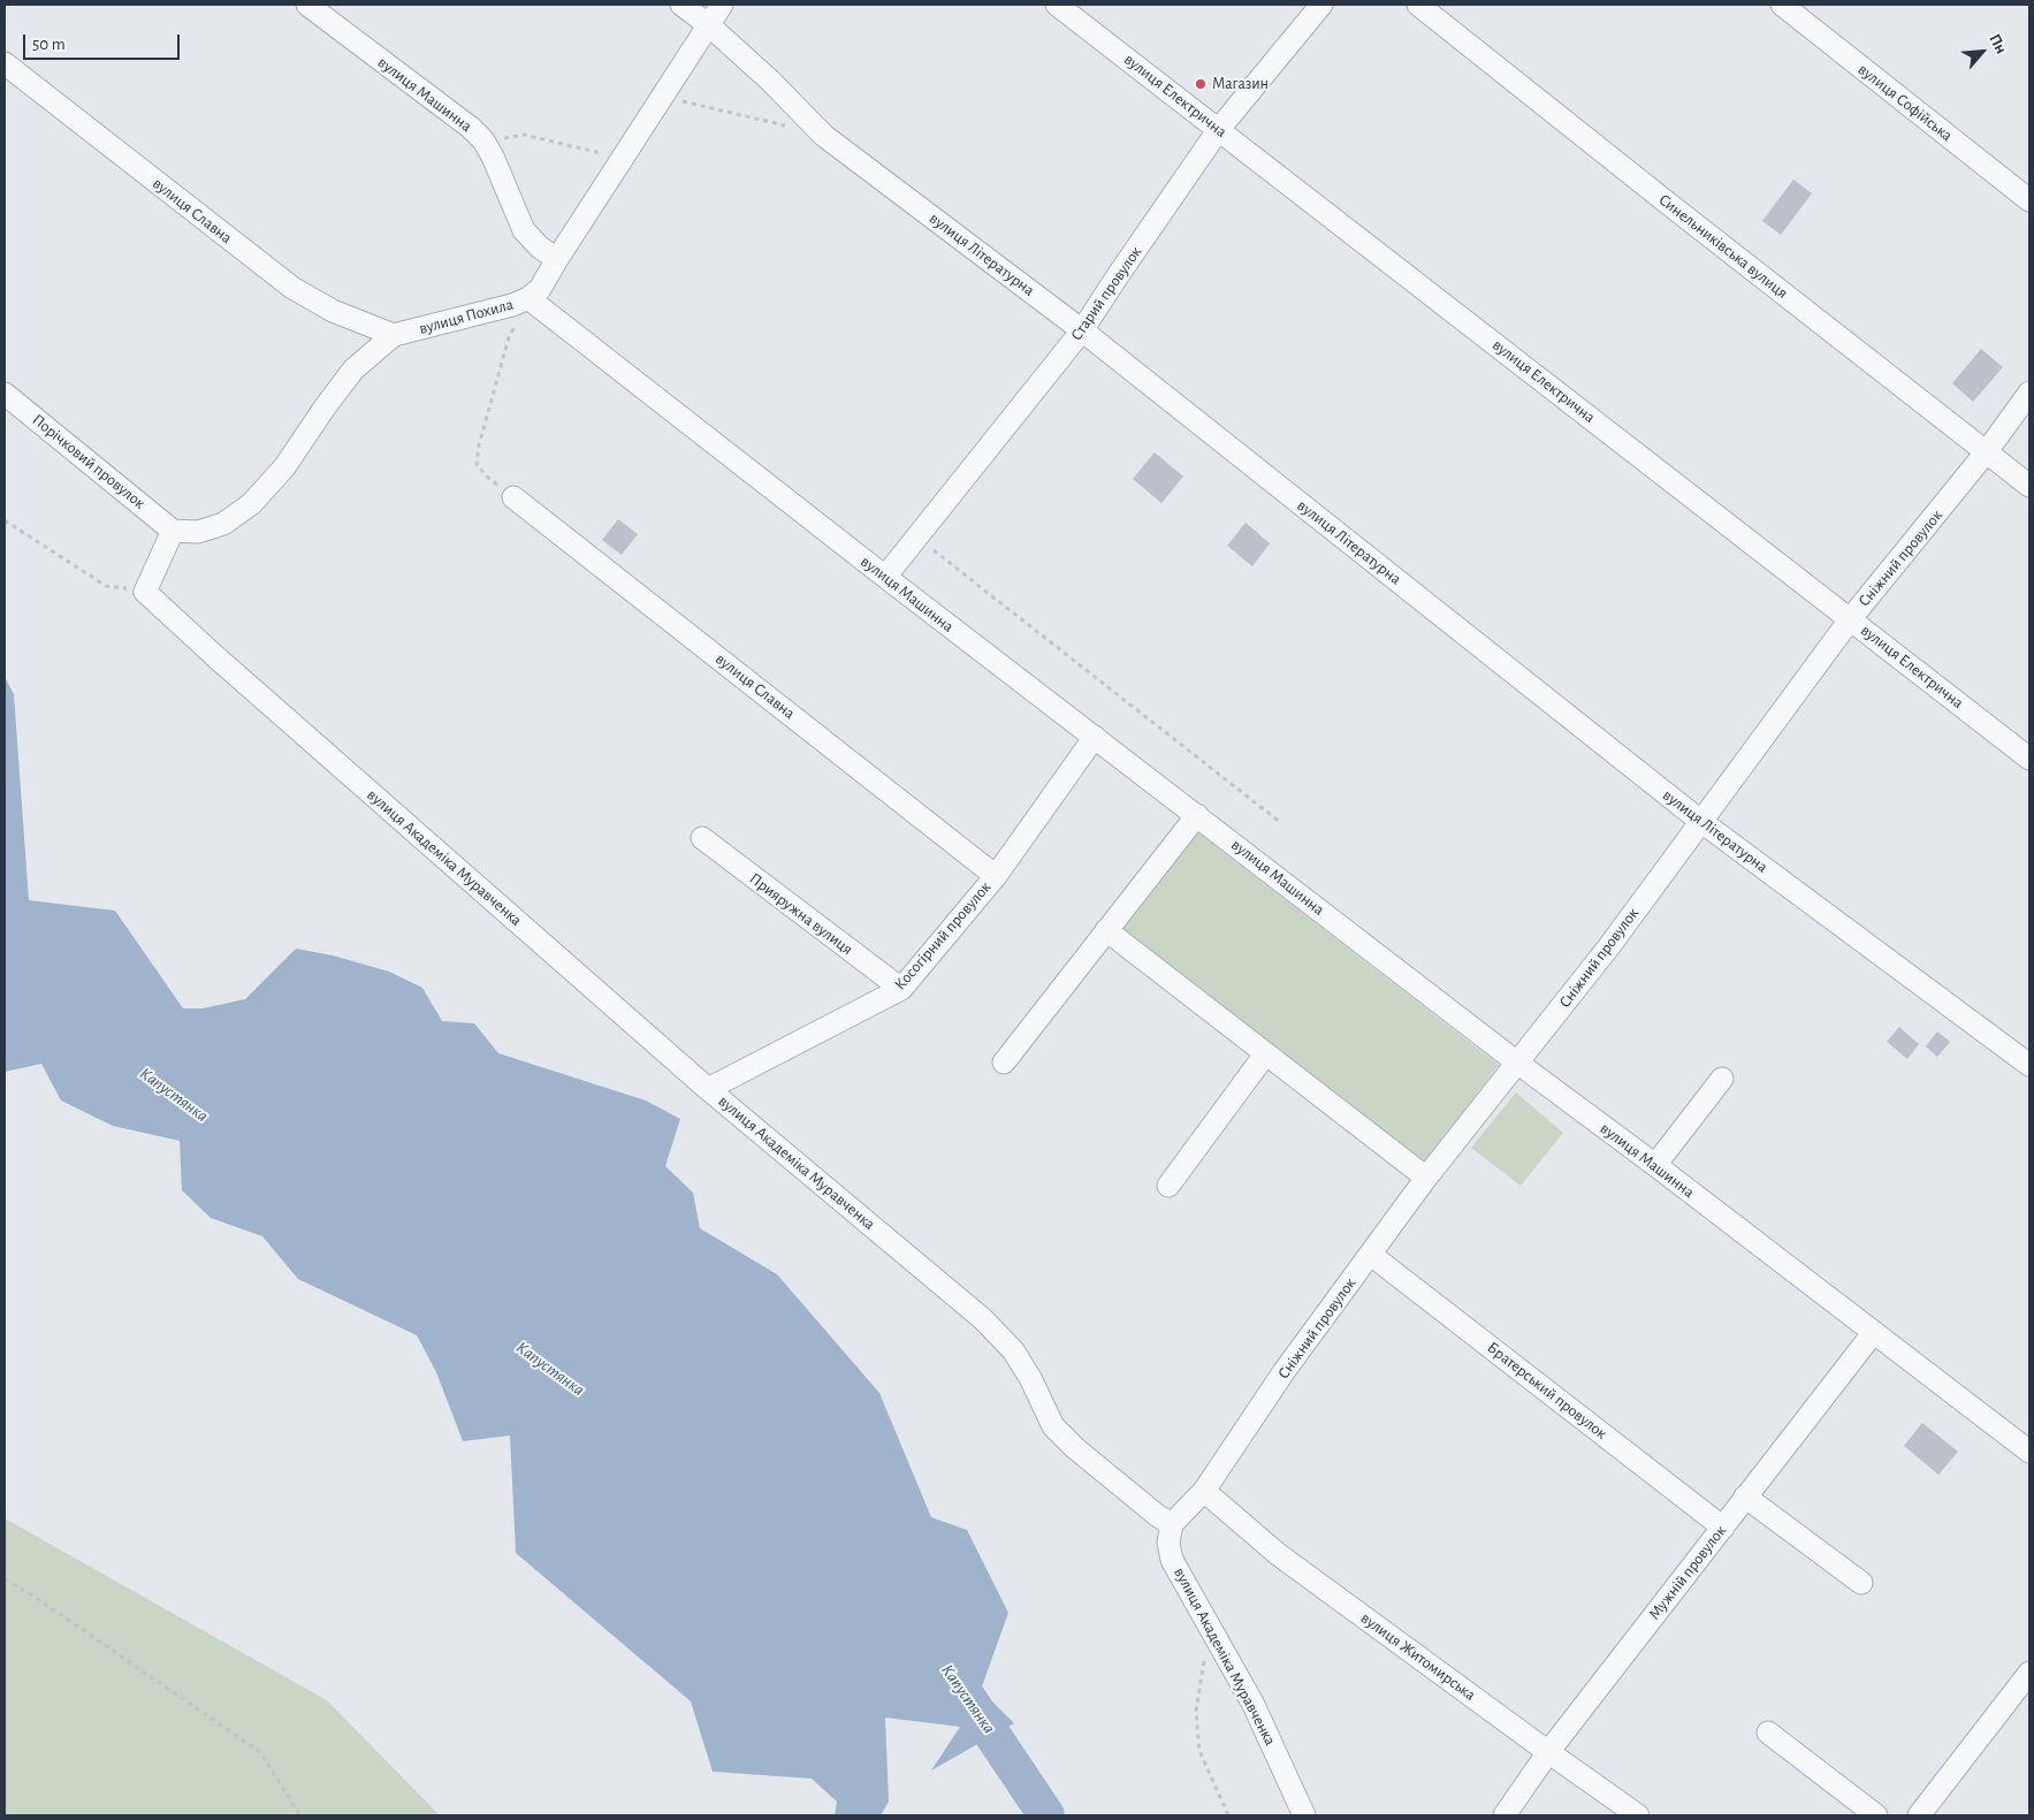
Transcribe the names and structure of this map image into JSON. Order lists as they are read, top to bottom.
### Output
{
  "streets": {
    "street": [
      "вулиця Машинна",
      "вулиця Електрична",
      "вулиця Софійська",
      "вулиця Славна",
      "Синельниківська вулиця",
      "вулиця Літературна",
      "Старий провулок",
      "вулиця Похила",
      "Порічковий провулок",
      "Сніжний провулок",
      "вулиця Академіка Муравченка",
      "Прияружна вулиця",
      "Косогірний провулок",
      "Братерський провулок",
      "Мужній провулок",
      "вулиця Житомирська"
    ]
  },
  "crossings": [
    ["вулиця Машинна", "Старий провулок"],
    ["вулиця Машинна", "вулиця Похила"],
    ["вулиця Машинна", "Сніжний провулок"],
    ["вулиця Машинна", "Косогірний провулок"],
    ["вулиця Машинна", "Мужній провулок"],
    ["вулиця Електрична", "Старий провулок"],
    ["вулиця Електрична", "Сніжний провулок"],
    ["вулиця Славна", "вулиця Похила"],
    ["вулиця Славна", "Косогірний провулок"],
    ["Синельниківська вулиця", "Сніжний провулок"],
    ["вулиця Літературна", "Старий провулок"],
    ["вулиця Літературна", "вулиця Похила"],
    ["вулиця Літературна", "Сніжний провулок"],
    ["вулиця Похила", "Порічковий провулок"],
    ["Сніжний провулок", "вулиця Академіка Муравченка"],
    ["Сніжний провулок", "Братерський провулок"],
    ["Сніжний провулок", "вулиця Житомирська"],
    ["вулиця Академіка Муравченка", "Косогірний провулок"],
    ["Прияружна вулиця", "Косогірний провулок"],
    ["Братерський провулок", "Мужній провулок"],
    ["Мужній провулок", "вулиця Житомирська"]
  ],
  "water": ["Капустянка"],
  "places": ["Магазин"],
  "scale_bar": "50 m",
  "north": "top right"
}
